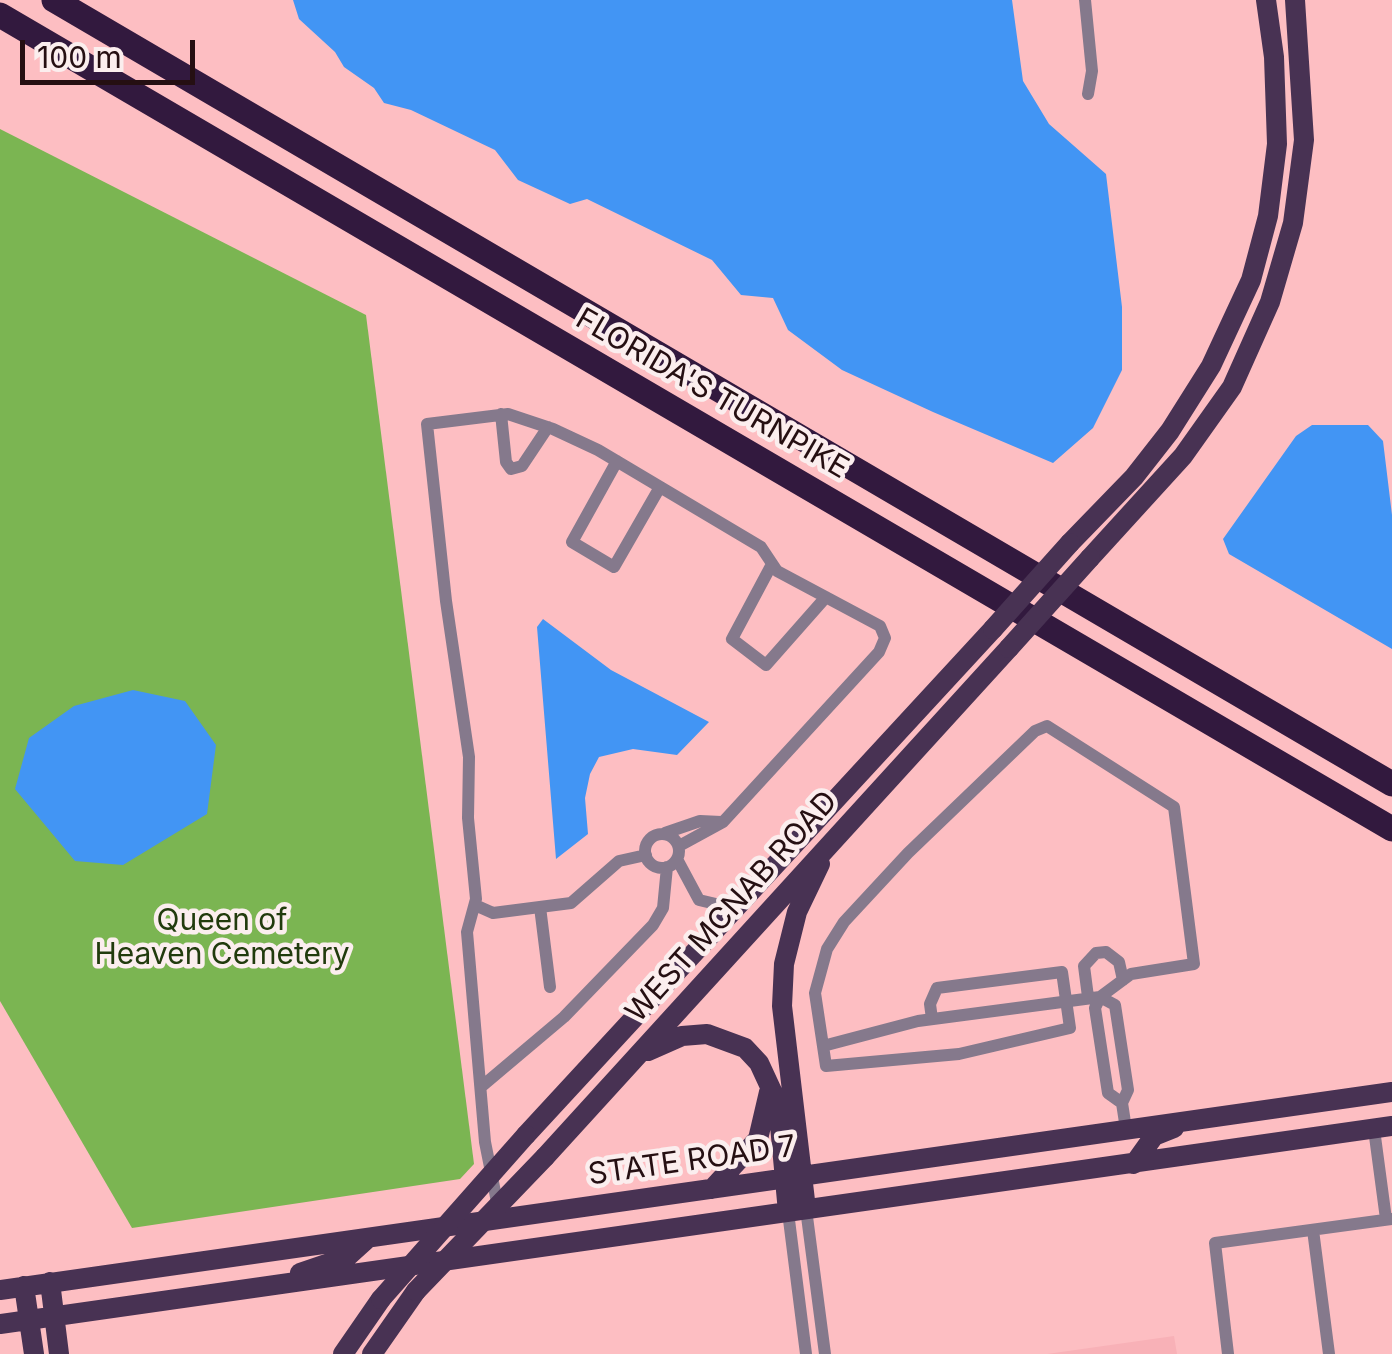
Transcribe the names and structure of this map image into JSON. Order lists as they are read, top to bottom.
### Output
{
  "streets": {
    "highway": ["FLORIDA'S TURNPIKE"],
    "main road": ["WEST MCNAB ROAD", "STATE ROAD 7"]
  },
  "crossings": [
    ["WEST MCNAB ROAD", "STATE ROAD 7"]
  ],
  "parks": ["Queen of Heaven Cemetery"],
  "scale_bar": "100 m"
}
